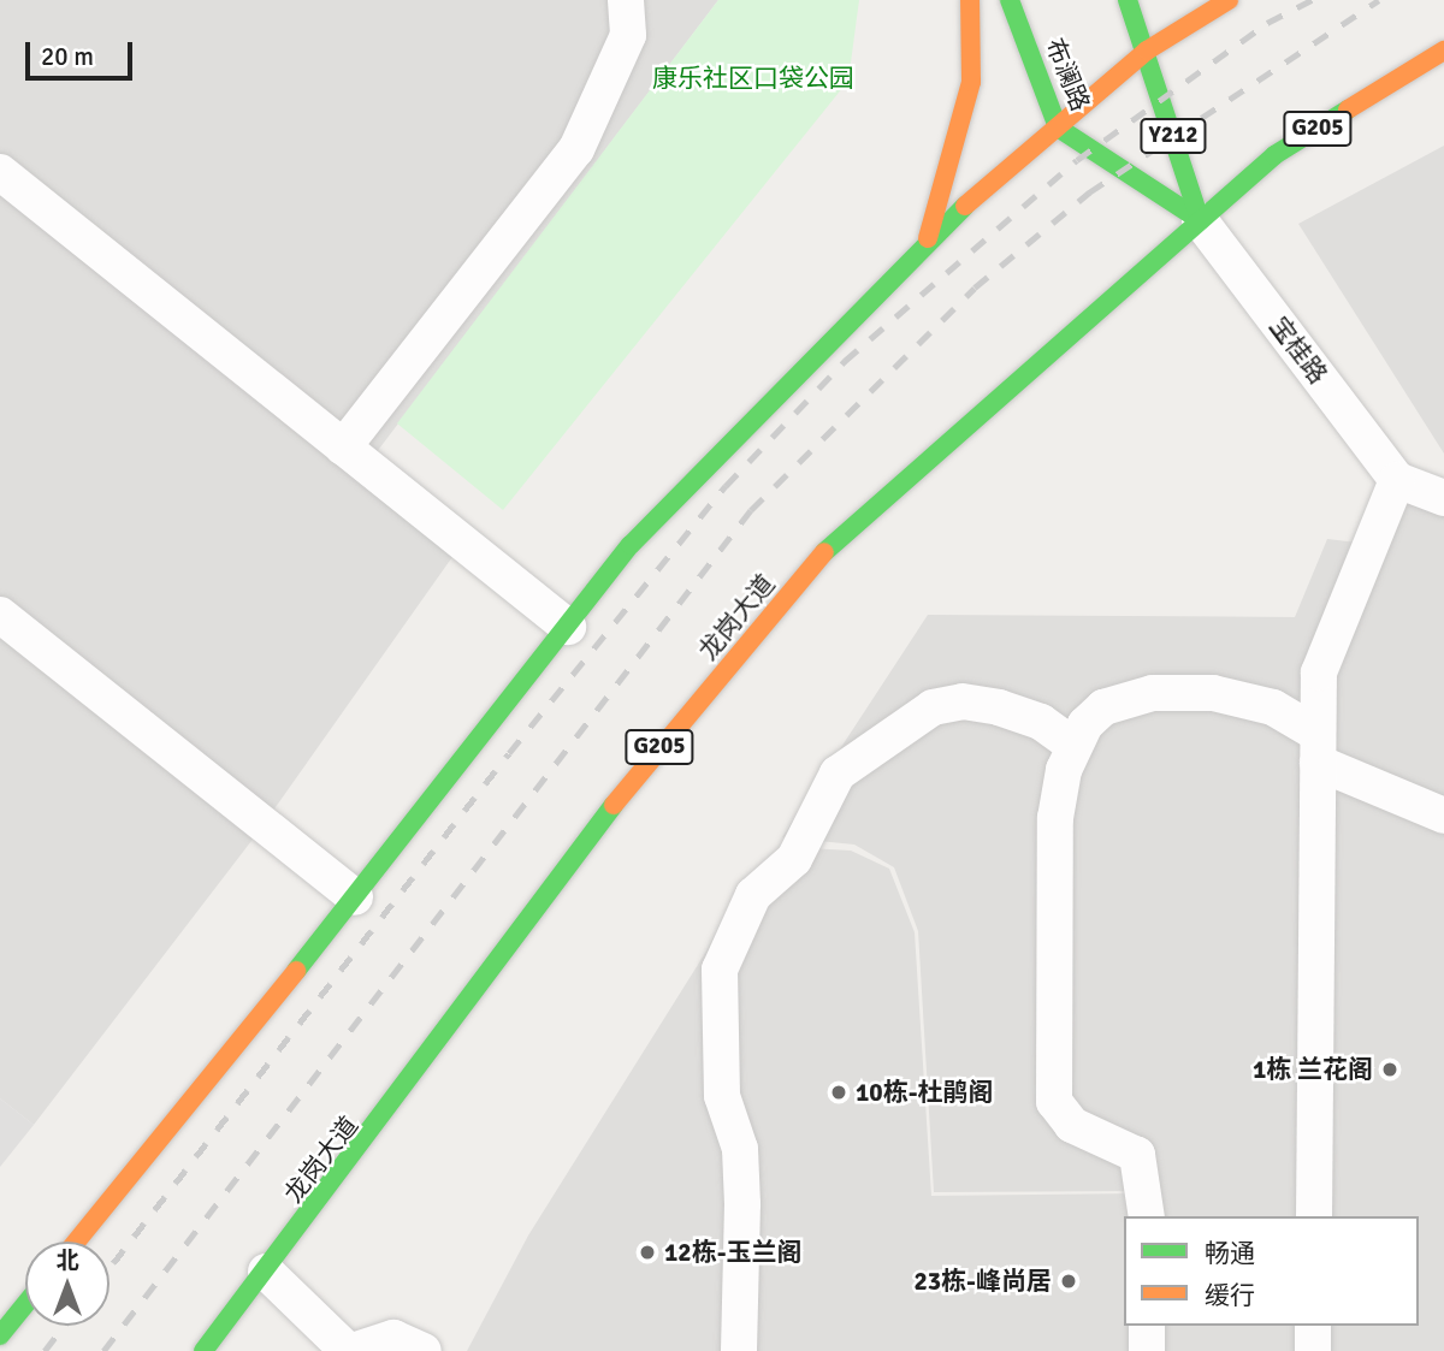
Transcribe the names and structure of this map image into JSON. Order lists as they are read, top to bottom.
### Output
{
  "streets": {
    "main road": [
      "布澜路",
      "G205",
      "Y212",
      "龙岗大道"
    ],
    "street": ["宝桂路"]
  },
  "crossings": [
    ["布澜路", "Y212"],
    ["布澜路", "宝桂路"],
    ["布澜路", "龙岗大道"],
    ["Y212", "宝桂路"],
    ["Y212", "龙岗大道"],
    ["宝桂路", "龙岗大道"]
  ],
  "parks": ["康乐社区口袋公园"],
  "places": [
    "1栋 兰花阁",
    "10栋-杜鹃阁",
    "12栋-玉兰阁",
    "23栋-峰尚居"
  ],
  "legend": ["畅通", "缓行"],
  "scale_bar": "20 m",
  "north": "top"
}
